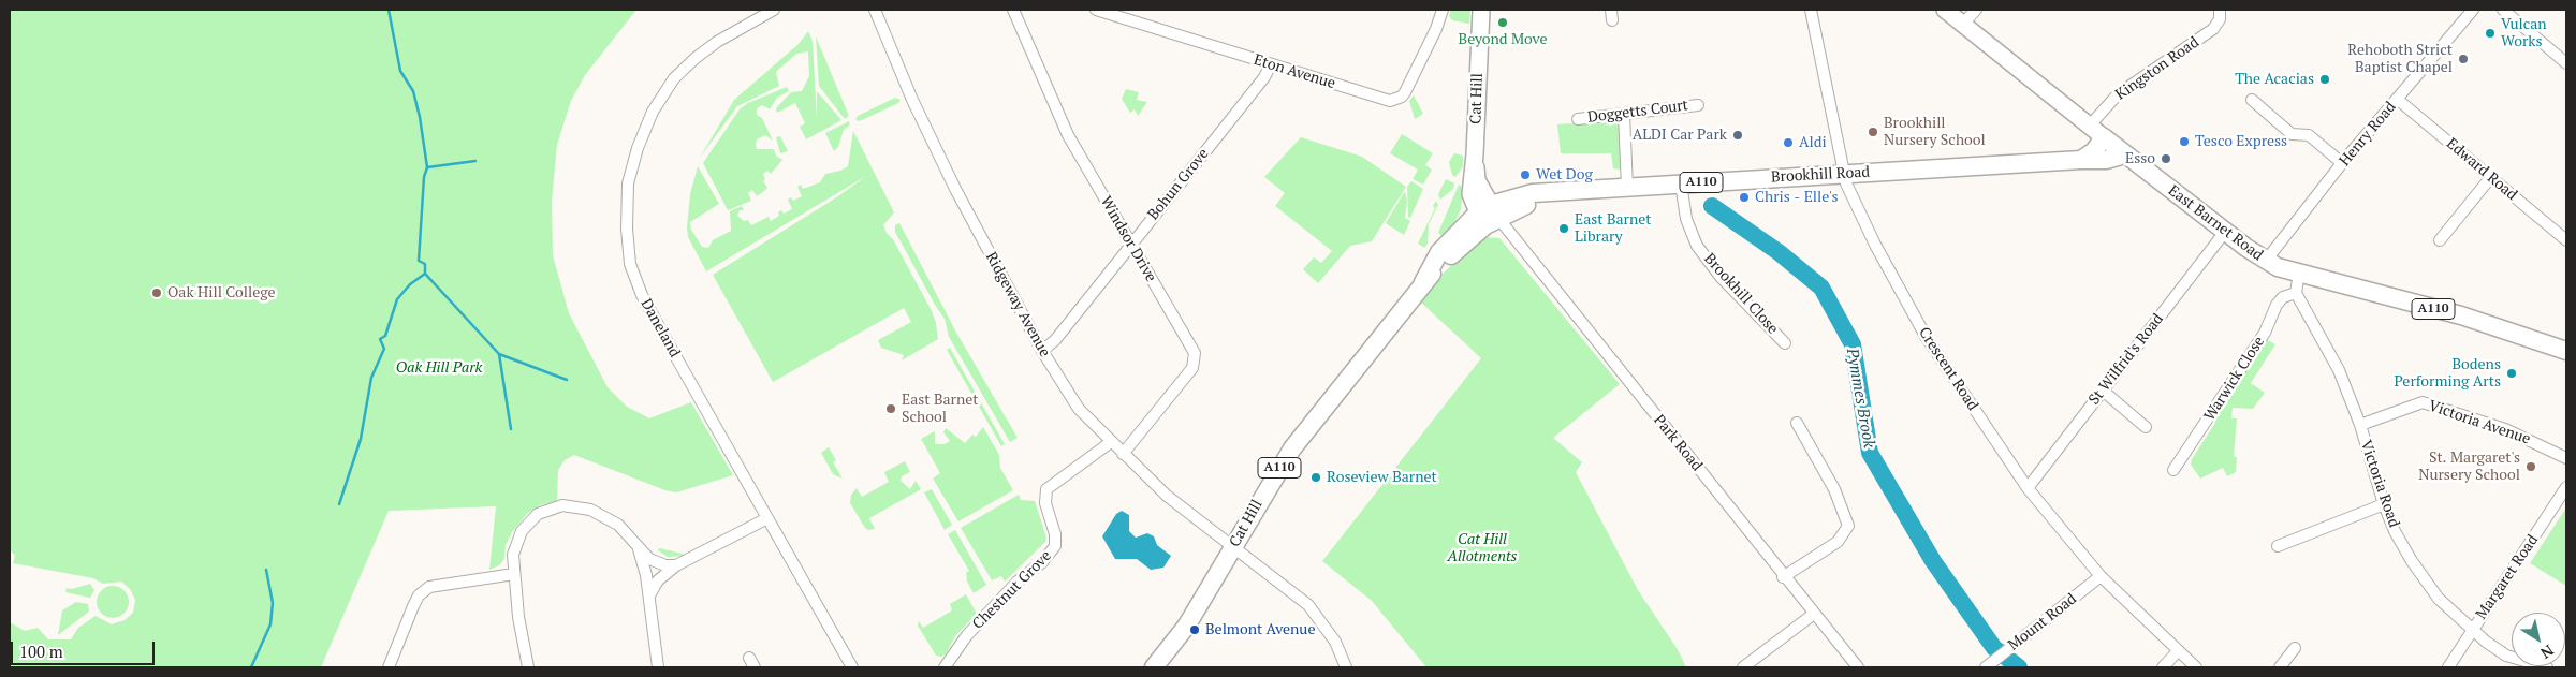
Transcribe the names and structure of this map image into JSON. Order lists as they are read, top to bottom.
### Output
{
  "streets": {
    "main road": [
      "Cat Hill",
      "Brookhill Road",
      "A110",
      "East Barnet Road"
    ],
    "street": [
      "Kingston Road",
      "Eton Avenue",
      "Doggetts Court",
      "Henry Road",
      "Edward Road",
      "Bohun Grove",
      "Windsor Drive",
      "Brookhill Close",
      "Ridgeway Avenue",
      "Daneland",
      "St Wilfrid's Road",
      "Crescent Road",
      "Warwick Close",
      "Victoria Avenue",
      "Park Road",
      "Victoria Road",
      "Margaret Road",
      "Chestnut Grove",
      "Mount Road"
    ]
  },
  "crossings": [
    ["Kingston Road", "East Barnet Road"],
    ["Eton Avenue", "Bohun Grove"],
    ["Cat Hill", "Brookhill Road"],
    ["Cat Hill", "Ridgeway Avenue"],
    ["Cat Hill", "Park Road"],
    ["Henry Road", "Edward Road"],
    ["Henry Road", "East Barnet Road"],
    ["Brookhill Road", "East Barnet Road"],
    ["Brookhill Road", "Brookhill Close"],
    ["Brookhill Road", "Crescent Road"],
    ["Brookhill Road", "Park Road"],
    ["Bohun Grove", "Windsor Drive"],
    ["Bohun Grove", "Ridgeway Avenue"],
    ["East Barnet Road", "St Wilfrid's Road"],
    ["Windsor Drive", "Ridgeway Avenue"],
    ["Ridgeway Avenue", "Chestnut Grove"],
    ["St Wilfrid's Road", "Crescent Road"],
    ["Crescent Road", "Mount Road"],
    ["Warwick Close", "Victoria Road"],
    ["Victoria Avenue", "Victoria Road"],
    ["Victoria Road", "Margaret Road"]
  ],
  "water": ["Pymmes Brook"],
  "parks": ["Oak Hill Park", "Cat Hill Allotments"],
  "places": [
    "Beyond Move",
    "Vulcan Works",
    "Rehoboth Strict Baptist Chapel",
    "The Acacias",
    "Brookhill Nursery School",
    "ALDI Car Park",
    "Tesco Express",
    "Aldi",
    "Esso",
    "Wet Dog",
    "Chris - Elle's",
    "East Barnet Library",
    "Oak Hill College",
    "Bodens Performing Arts",
    "East Barnet School",
    "St. Margaret's Nursery School",
    "Roseview Barnet",
    "Belmont Avenue"
  ],
  "scale_bar": "100 m",
  "north": "bottom right"
}
